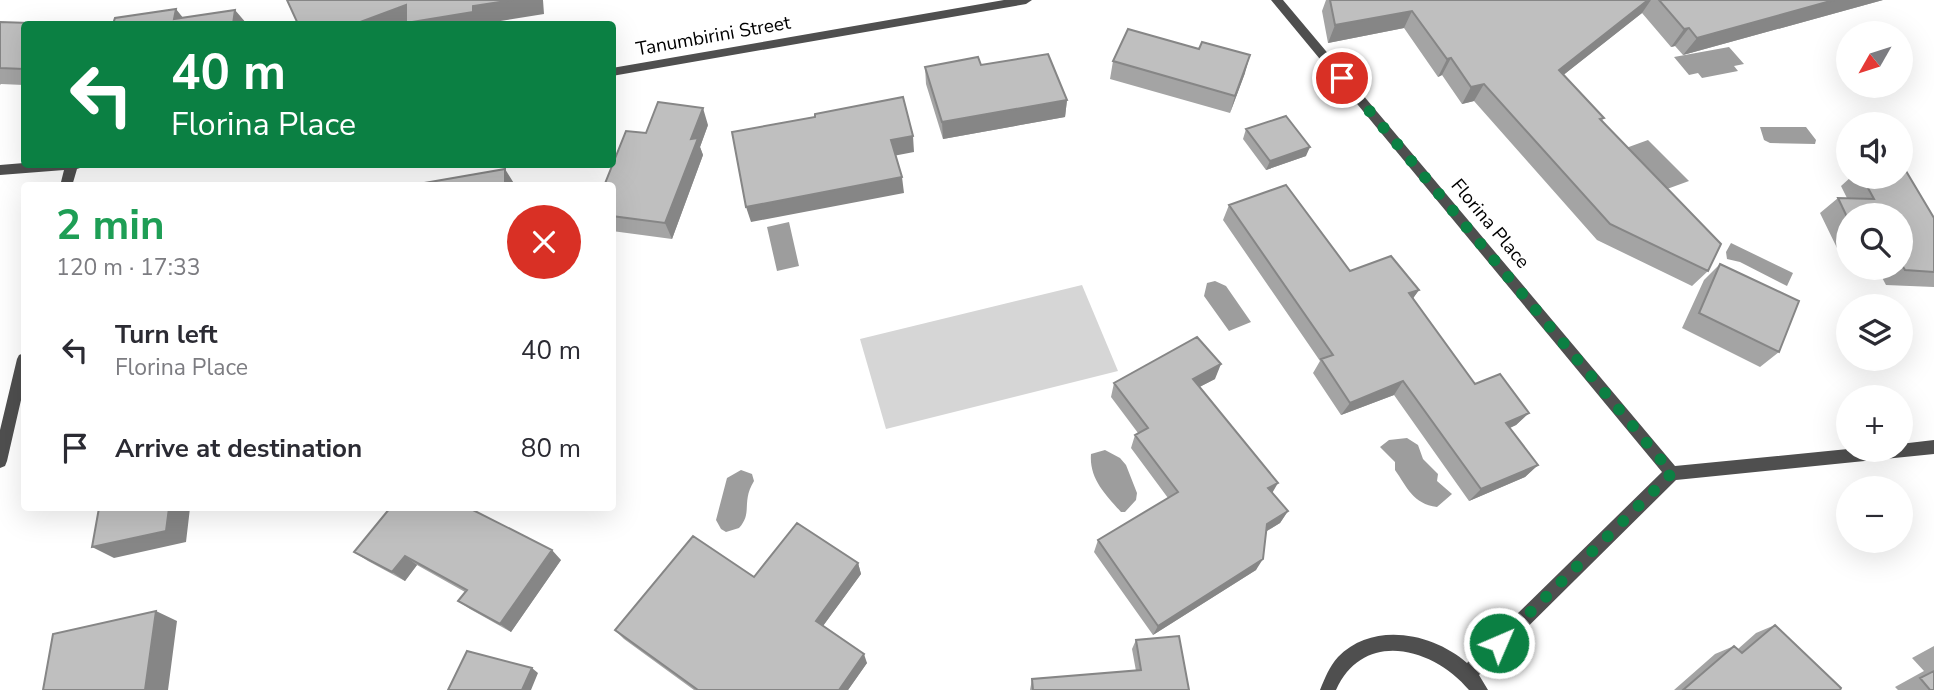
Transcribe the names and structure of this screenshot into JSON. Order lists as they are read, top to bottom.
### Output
{
  "streets": {
    "street": ["Tanumbirini Street", "Florina Place"]
  },
  "north": "bottom left",
  "page": {
    "map_buttons": ["+", "−"],
    "turn": ["40 m", "Florina Place"],
    "heading": ["2 min", "120 m · 17:33"],
    "list": [
      {
        "name": "Turn left",
        "note": "Florina Place",
        "value": "40 m"
      },
      {
        "name": "Arrive at destination",
        "value": "80 m"
      }
    ]
  }
}
